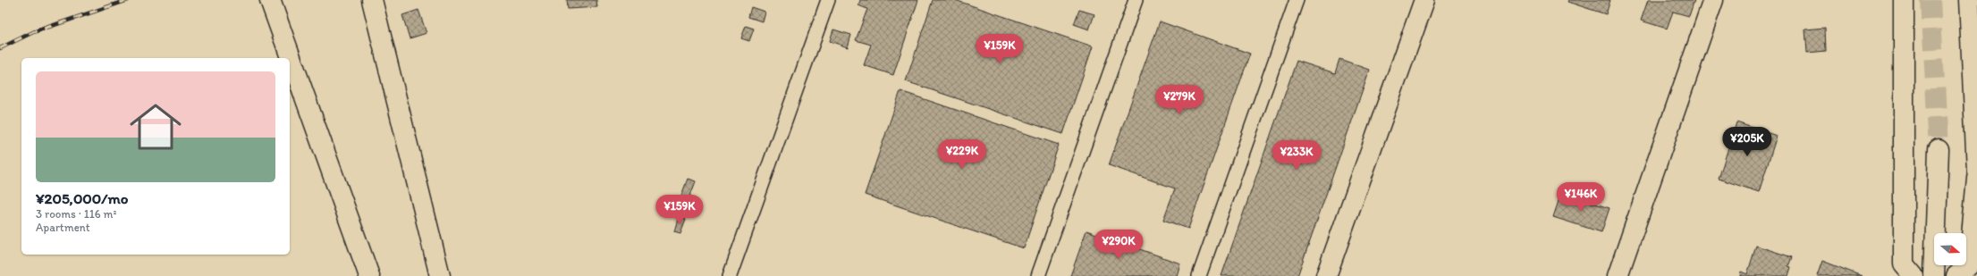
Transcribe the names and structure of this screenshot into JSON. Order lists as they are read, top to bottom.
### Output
{
  "north": "right",
  "page": {
    "price": [
      "¥159K",
      "¥279K",
      "¥205K",
      "¥229K",
      "¥233K",
      "¥146K",
      "¥159K",
      "¥290K"
    ],
    "list": [
      {
        "name": "¥205,000/mo",
        "note": "3 rooms · 116 m² · Apartment"
      }
    ]
  }
}
